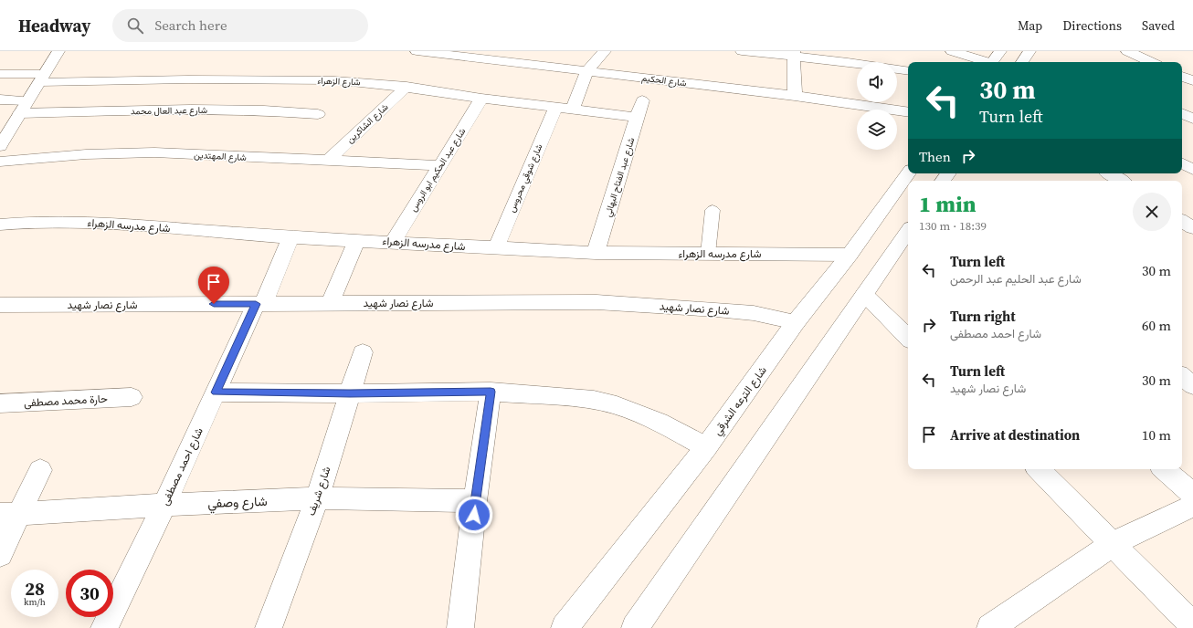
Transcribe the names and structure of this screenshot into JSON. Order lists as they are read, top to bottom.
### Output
{
  "streets": {
    "street": [
      "شارع الحكيم",
      "شارع الزهراء",
      "شارع عبد العال محمد",
      "شارع الشاكرين",
      "شارع المهتدين",
      "شارع عبد الحكيم ابو الروس",
      "شارع عبد الفتاح البهائي",
      "شارع شوقي محروس",
      "شارع مدرسه الزهراء",
      "شارع نصار شهيد",
      "حارة محمد مصطفى",
      "شارع الترعه الشرقي",
      "شارع احمد مصطفى",
      "شارع شريف",
      "شارع وصفي"
    ]
  },
  "crossings": [
    ["شارع الزهراء", "شارع الشاكرين"],
    ["شارع الزهراء", "شارع عبد الحكيم ابو الروس"],
    ["شارع الزهراء", "شارع عبد الفتاح البهائي"],
    ["شارع الزهراء", "شارع شوقي محروس"],
    ["شارع الشاكرين", "شارع المهتدين"],
    ["شارع المهتدين", "شارع عبد الحكيم ابو الروس"],
    ["شارع عبد الحكيم ابو الروس", "شارع مدرسه الزهراء"],
    ["شارع عبد الفتاح البهائي", "شارع مدرسه الزهراء"],
    ["شارع شوقي محروس", "شارع مدرسه الزهراء"],
    ["شارع مدرسه الزهراء", "شارع الترعه الشرقي"],
    ["شارع مدرسه الزهراء", "شارع احمد مصطفى"],
    ["شارع نصار شهيد", "شارع الترعه الشرقي"],
    ["شارع نصار شهيد", "شارع احمد مصطفى"],
    ["شارع احمد مصطفى", "شارع وصفي"],
    ["شارع شريف", "شارع وصفي"]
  ],
  "page": {
    "header": "Headway",
    "search": "Search here",
    "nav": ["Map", "Directions", "Saved"],
    "turn": ["30 m", "Turn left"],
    "then": "Then",
    "heading": ["1 min", "130 m · 18:39"],
    "list": [
      {
        "name": "Turn left",
        "note": "شارع عبد الحليم عبد الرحمن",
        "value": "30 m"
      },
      {
        "name": "Turn right",
        "note": "شارع احمد مصطفى",
        "value": "60 m"
      },
      {
        "name": "Turn left",
        "note": "شارع نصار شهيد",
        "value": "30 m"
      },
      {
        "name": "Arrive at destination",
        "value": "10 m"
      }
    ],
    "speed": "28 km/h",
    "limit": "30"
  }
}
